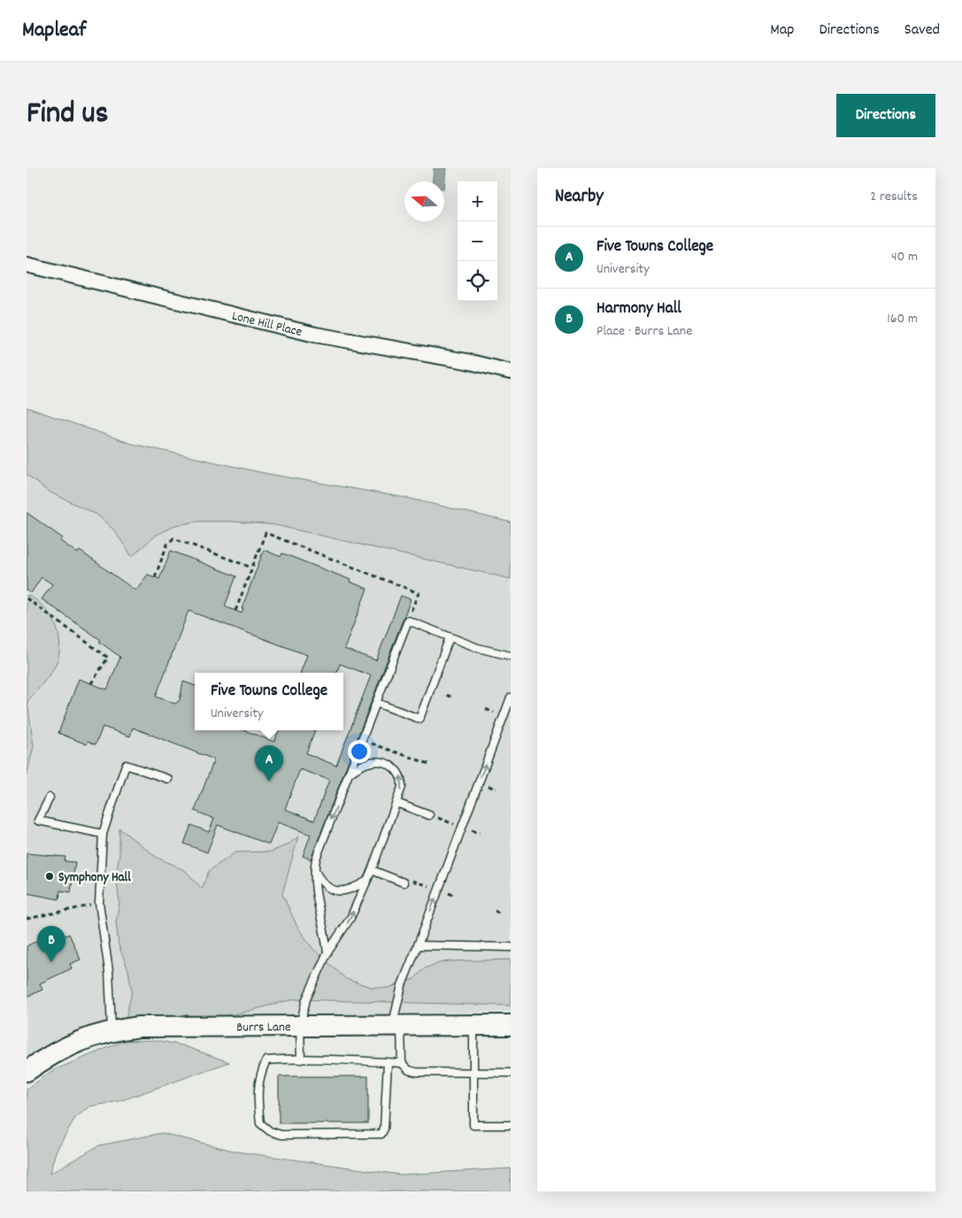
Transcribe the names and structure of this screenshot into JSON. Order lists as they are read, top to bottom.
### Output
{
  "streets": {
    "street": ["Lone Hill Place", "Burrs Lane"]
  },
  "places": ["Symphony Hall"],
  "north": "left",
  "page": {
    "header": "Mapleaf",
    "nav": ["Map", "Directions", "Saved"],
    "title": "Find us",
    "buttons": "Directions",
    "heading": ["Nearby", "2 results"],
    "map_buttons": ["+", "−"],
    "list": [
      {
        "mark": "A",
        "name": "Five Towns College",
        "note": "University",
        "value": "40 m"
      },
      {
        "mark": "B",
        "name": "Harmony Hall",
        "note": "Place · Burrs Lane",
        "value": "160 m"
      }
    ],
    "popup": ["Five Towns College", "University"],
    "pins": ["A", "B"]
  }
}
